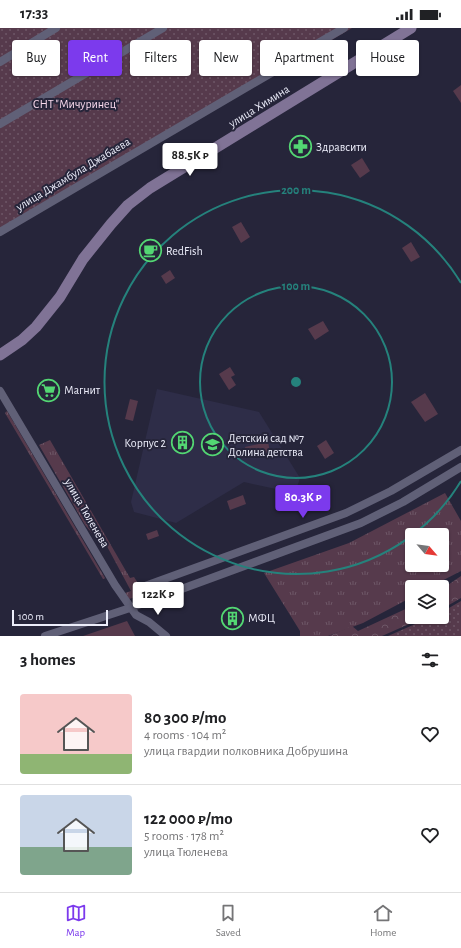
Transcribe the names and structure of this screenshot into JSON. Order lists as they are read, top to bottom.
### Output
{
  "streets": {
    "street": ["улица Химина", "улица Джамбула Джабаева", "улица Тюленева"]
  },
  "parks": ["СНТ \"Мичуринец\""],
  "places": {
    "pharmacy": ["Здравсити"],
    "cafe": ["RedFish"],
    "supermarket": ["Магнит"],
    "building": ["Корпус 2", "МФЦ"],
    "school or university": ["Детский сад №7 Долина детства"]
  },
  "scale_bar": "100 m",
  "north": "bottom right",
  "page": {
    "status": "17:33",
    "chip": [
      "Buy",
      "Rent",
      "Filters",
      "New",
      "Apartment",
      "House"
    ],
    "price": ["88.5K ₽", "80.3K ₽", "122K ₽"],
    "scale": "100 m",
    "heading": "3 homes",
    "list": [
      {
        "name": "80 300 ₽/mo",
        "note": "4 rooms · 104 m² · улица гвардии полковника Добрушина"
      },
      {
        "name": "122 000 ₽/mo",
        "note": "5 rooms · 178 m² · улица Тюленева"
      }
    ],
    "tabs": ["Map", "Saved", "Home"]
  },
  "rings": ["200 m", "100 m"]
}
